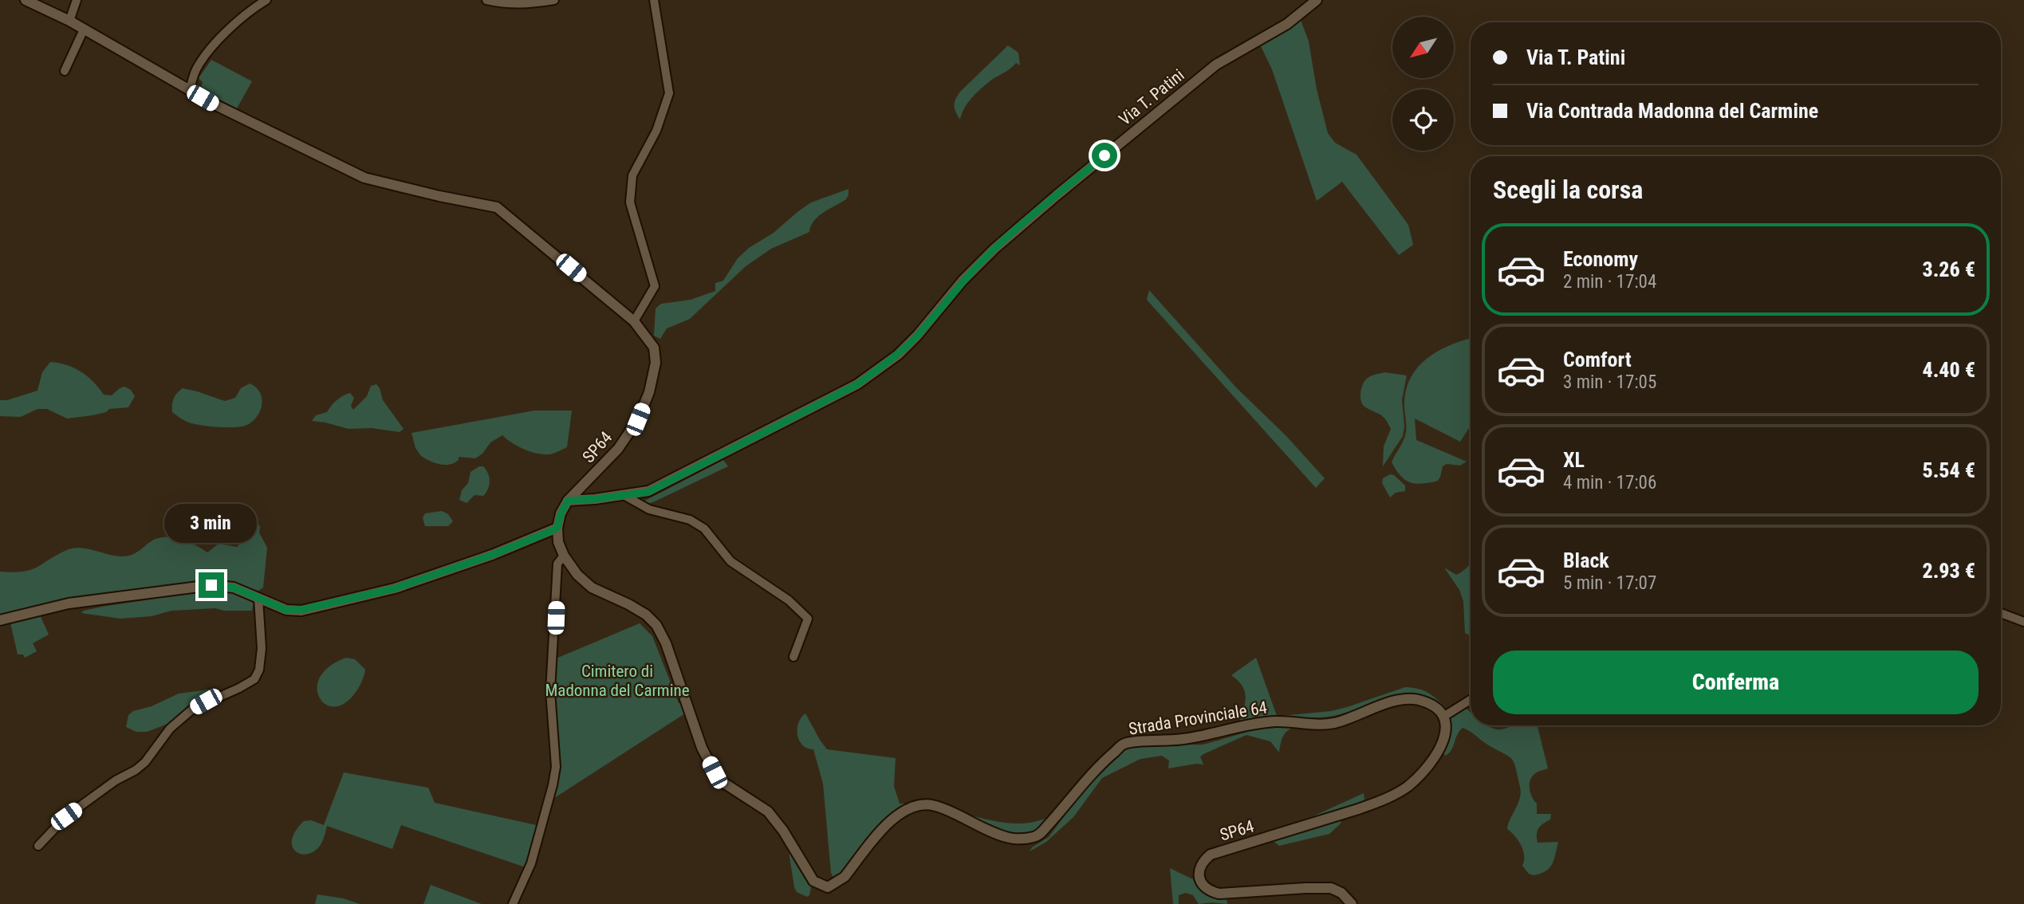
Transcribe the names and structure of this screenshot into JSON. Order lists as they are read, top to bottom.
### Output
{
  "streets": {
    "street": ["Via T. Patini", "SP64", "Strada Provinciale 64"]
  },
  "crossings": [
    ["Via T. Patini", "SP64"],
    ["SP64", "Strada Provinciale 64"]
  ],
  "parks": ["Cimitero di Madonna del Carmine"],
  "north": "bottom left",
  "page": {
    "banner": ["Via T. Patini", "Via Contrada Madonna del Carmine"],
    "heading": "Scegli la corsa",
    "list": [
      {
        "name": "Economy",
        "note": "2 min · 17:04",
        "value": "3.26 €"
      },
      {
        "name": "Comfort",
        "note": "3 min · 17:05",
        "value": "4.40 €"
      },
      {
        "name": "XL",
        "note": "4 min · 17:06",
        "value": "5.54 €"
      },
      {
        "name": "Black",
        "note": "5 min · 17:07",
        "value": "2.93 €"
      }
    ],
    "bubble": "3 min",
    "buttons": "Conferma"
  }
}
